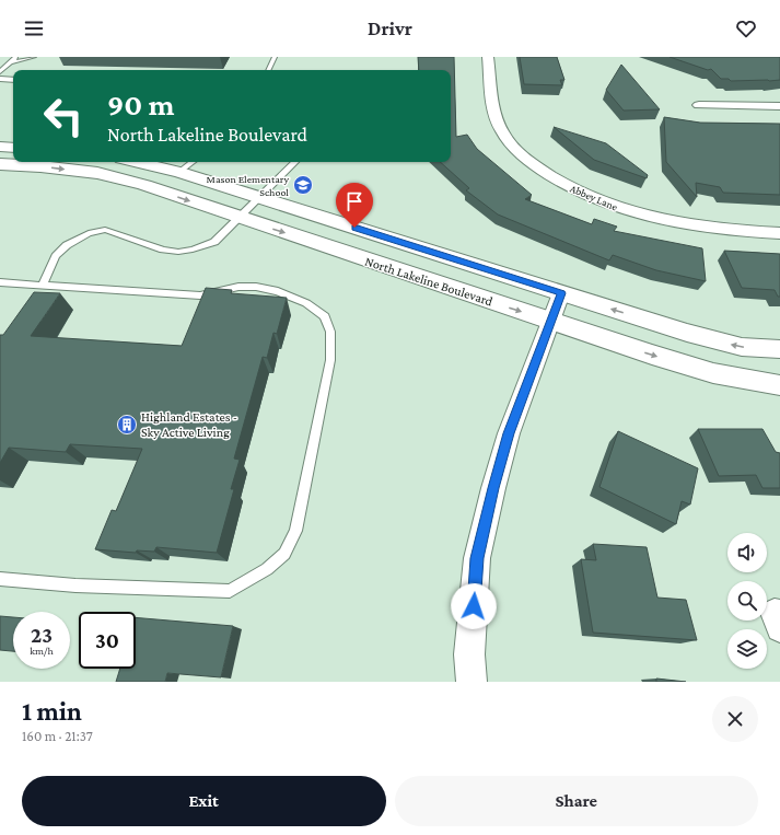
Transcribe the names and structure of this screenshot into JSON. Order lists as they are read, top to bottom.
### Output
{
  "streets": {
    "main road": ["North Lakeline Boulevard"],
    "street": ["Abbey Lane"]
  },
  "places": {
    "school or university": ["Mason Elementary School"],
    "building": ["Highland Estates - Sky Active Living"]
  },
  "page": {
    "header": "Drivr",
    "turn": ["90 m", "North Lakeline Boulevard"],
    "speed": "23 km/h",
    "limit": "30",
    "heading": ["1 min", "160 m · 21:37"],
    "buttons": ["Exit", "Share"]
  }
}
